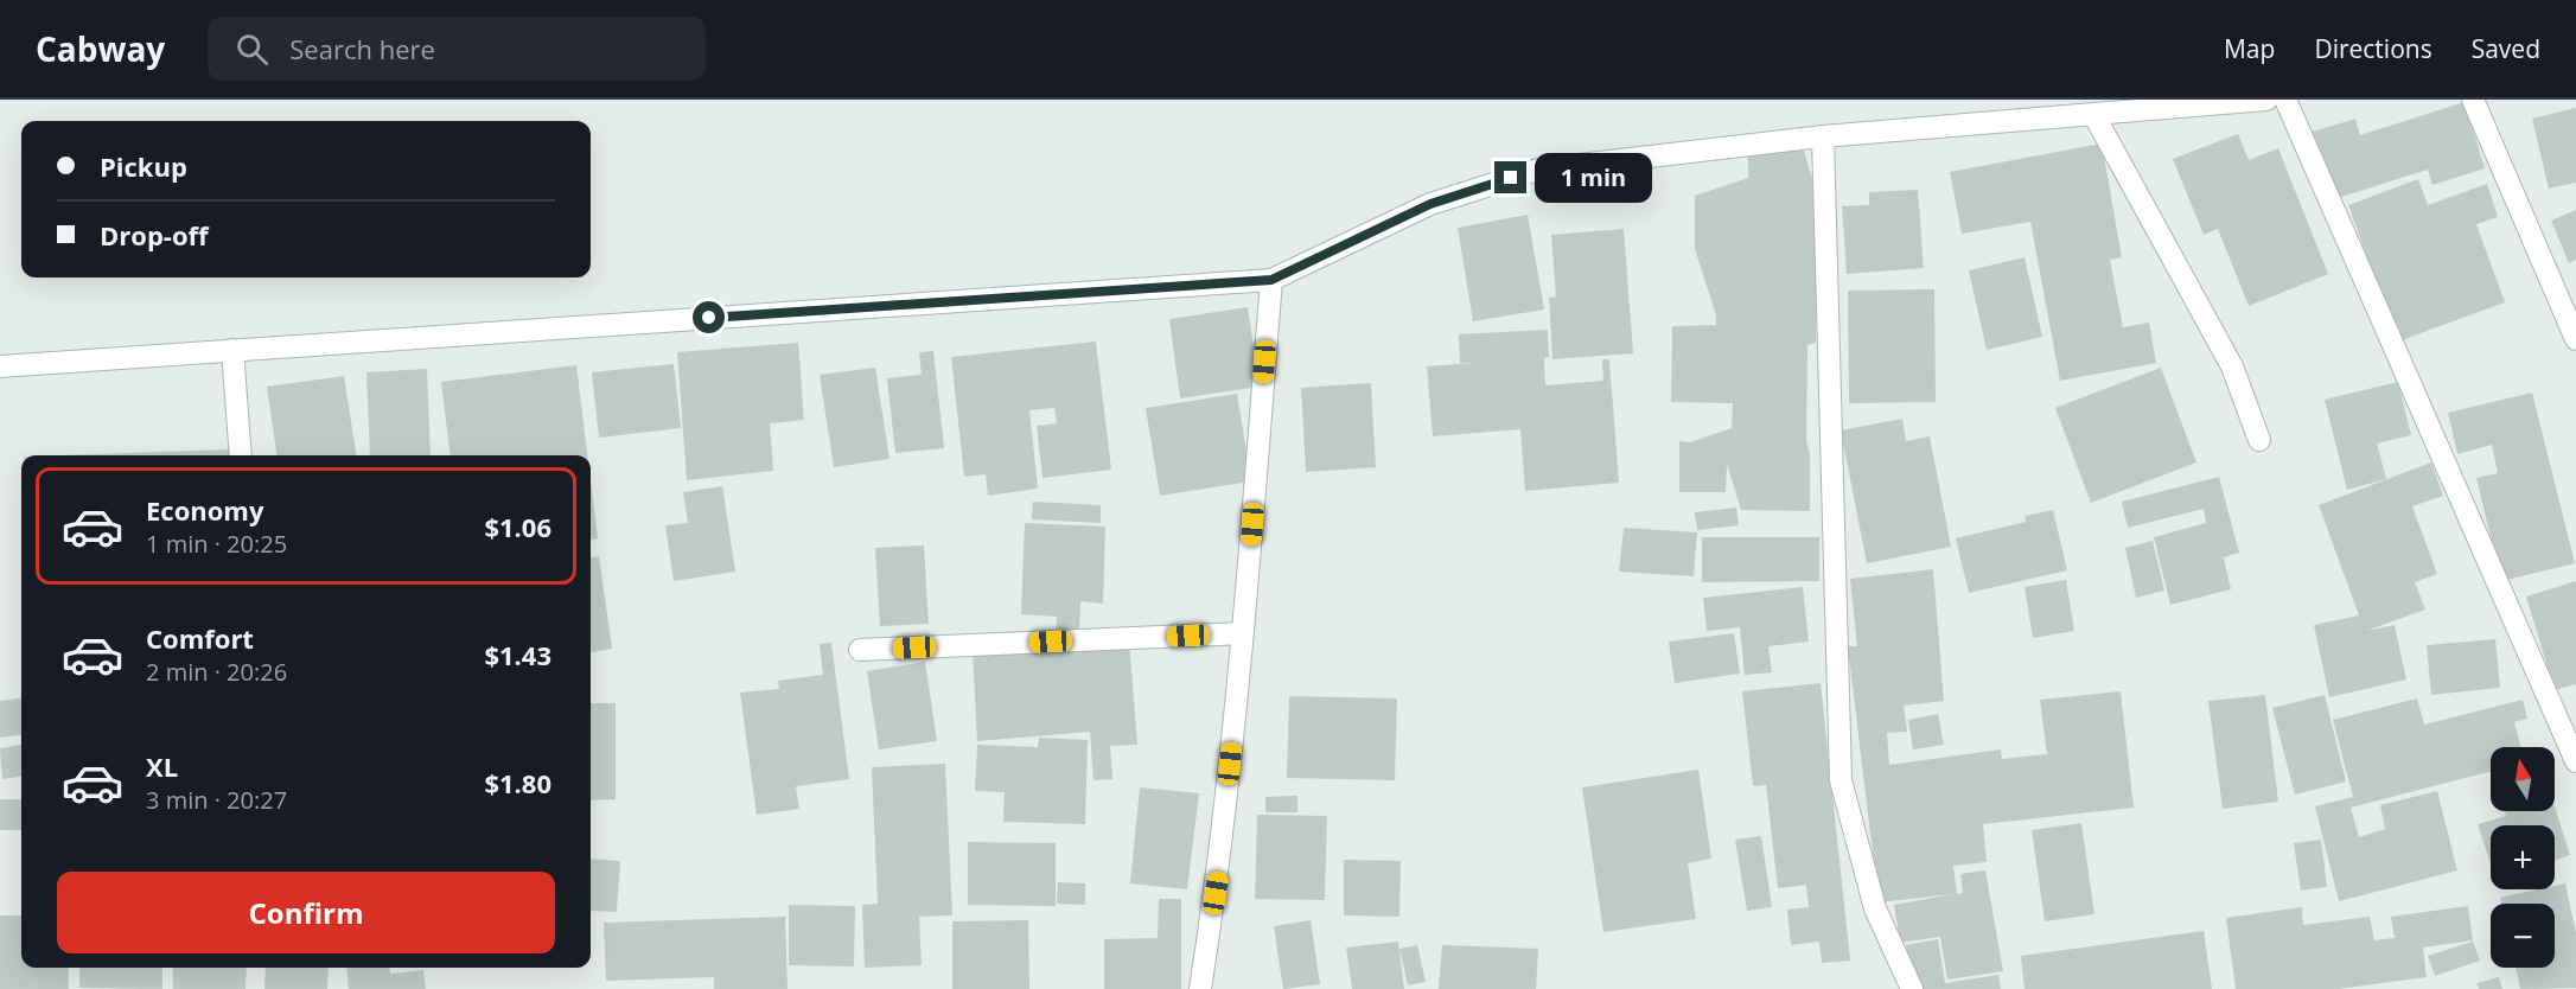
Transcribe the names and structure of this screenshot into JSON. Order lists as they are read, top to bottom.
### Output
{
  "north": "top",
  "page": {
    "header": "Cabway",
    "search": "Search here",
    "nav": ["Map", "Directions", "Saved"],
    "banner": ["Pickup", "Drop-off"],
    "bubble": "1 min",
    "list": [
      {
        "name": "Economy",
        "note": "1 min · 20:25",
        "value": "$1.06"
      },
      {
        "name": "Comfort",
        "note": "2 min · 20:26",
        "value": "$1.43"
      },
      {
        "name": "XL",
        "note": "3 min · 20:27",
        "value": "$1.80"
      }
    ],
    "map_buttons": ["+", "−"],
    "buttons": "Confirm"
  }
}
